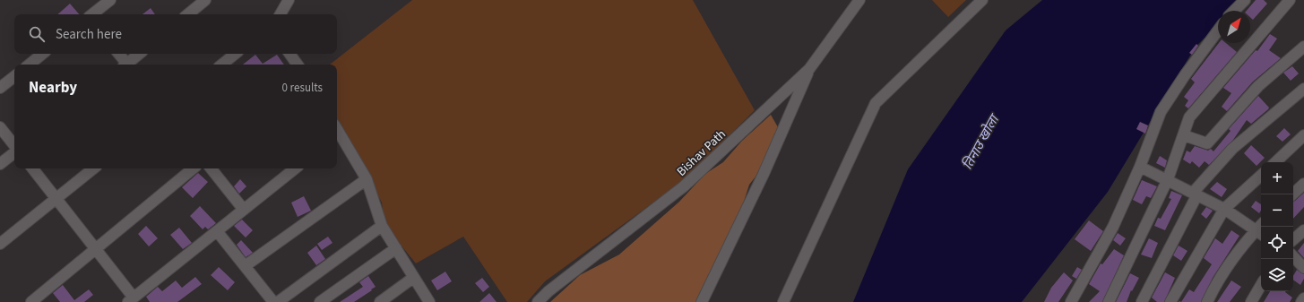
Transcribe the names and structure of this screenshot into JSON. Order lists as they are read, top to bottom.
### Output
{
  "streets": {
    "street": ["Bishav Path"]
  },
  "water": ["तिनाउ खोला"],
  "north": "top right",
  "page": {
    "search": "Search here",
    "heading": ["Nearby", "0 results"],
    "map_buttons": ["+", "−"]
  }
}
